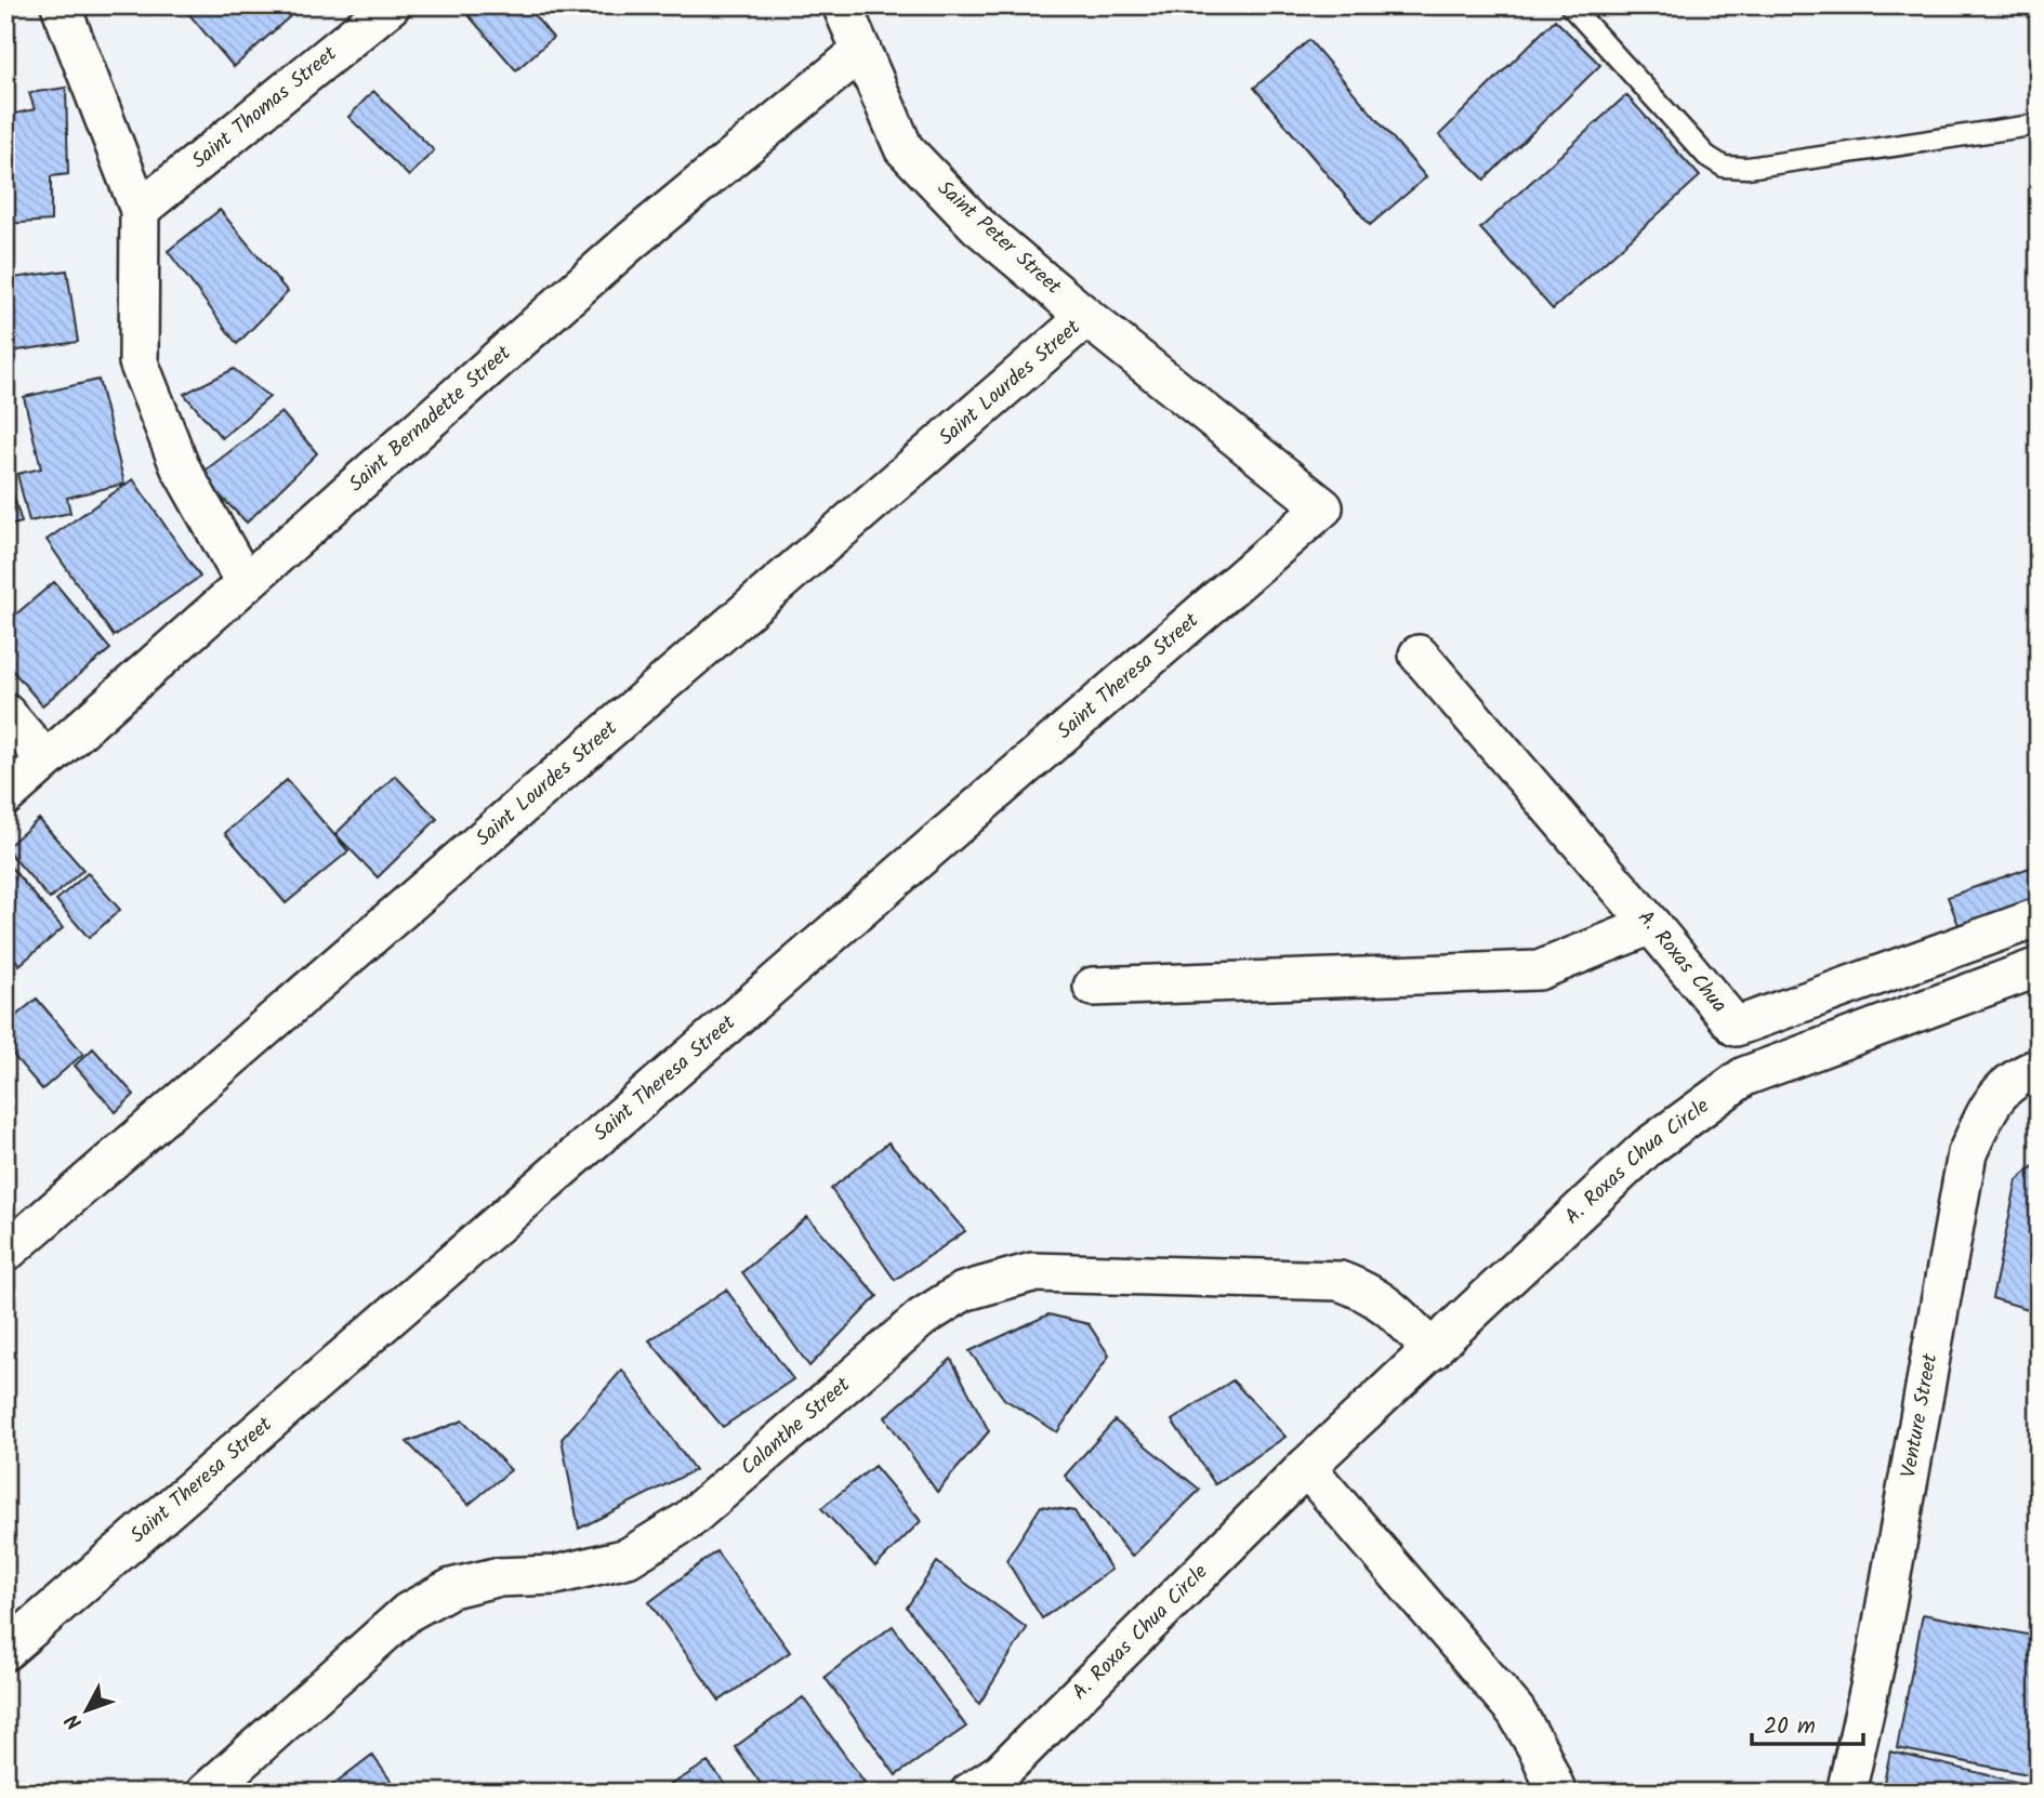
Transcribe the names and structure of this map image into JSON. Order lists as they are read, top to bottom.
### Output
{
  "streets": {
    "street": [
      "Saint Thomas Street",
      "Saint Peter Street",
      "Saint Lourdes Street",
      "Saint Bernadette Street",
      "Saint Theresa Street",
      "A. Roxas Chua",
      "A. Roxas Chua Circle",
      "Venture Street",
      "Calanthe Street"
    ]
  },
  "crossings": [
    ["Saint Peter Street", "Saint Lourdes Street"],
    ["Saint Peter Street", "Saint Bernadette Street"],
    ["Saint Peter Street", "Saint Theresa Street"],
    ["A. Roxas Chua Circle", "Calanthe Street"]
  ],
  "scale_bar": "20 m",
  "north": "bottom left"
}
